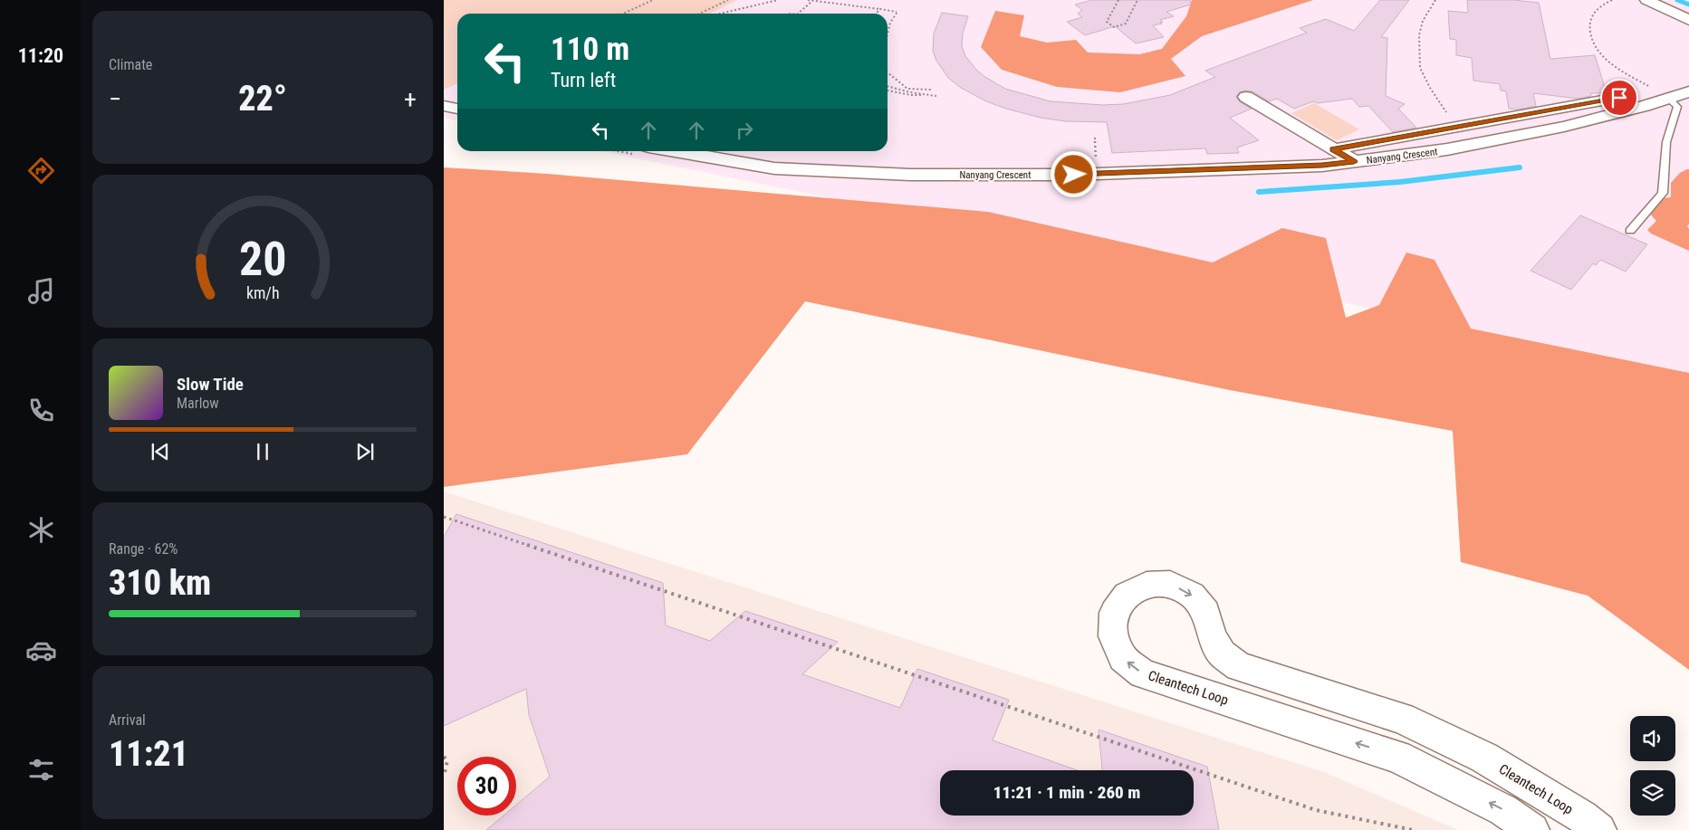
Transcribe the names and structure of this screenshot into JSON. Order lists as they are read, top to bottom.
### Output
{
  "streets": {
    "street": ["Nanyang Crescent", "Cleantech Loop"]
  },
  "page": {
    "tabs": "11:20",
    "tile": [
      "Climate",
      ["Range · 62%", "310 km"],
      ["Arrival", "11:21"]
    ],
    "turn": ["110 m", "Turn left"],
    "heat": ["−", "22°", "+"],
    "song": ["Slow Tide", "Marlow"],
    "limit": "30",
    "trip": "11:21 · 1 min · 260 m",
    "gauge": ["20", "km/h"]
  }
}
